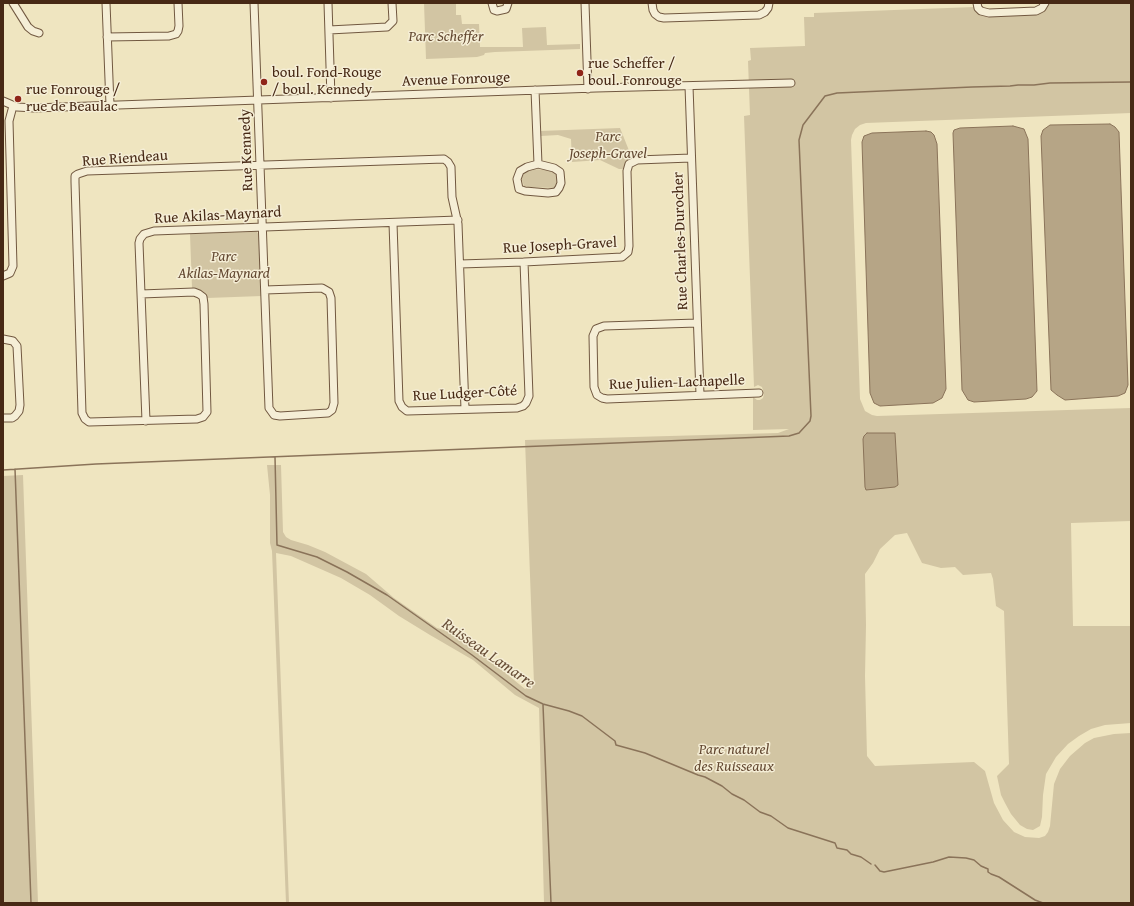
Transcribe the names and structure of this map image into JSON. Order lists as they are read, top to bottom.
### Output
{
  "streets": {
    "street": [
      "Avenue Fonrouge",
      "Rue Kennedy",
      "Rue Riendeau",
      "Rue Akilas-Maynard",
      "Rue Charles-Durocher",
      "Rue Joseph-Gravel",
      "Rue Julien-Lachapelle",
      "Rue Ludger-Côté"
    ]
  },
  "crossings": [
    ["Avenue Fonrouge", "Rue Kennedy"],
    ["Avenue Fonrouge", "Rue Charles-Durocher"],
    ["Rue Kennedy", "Rue Riendeau"],
    ["Rue Kennedy", "Rue Akilas-Maynard"],
    ["Rue Riendeau", "Rue Akilas-Maynard"],
    ["Rue Akilas-Maynard", "Rue Ludger-Côté"],
    ["Rue Charles-Durocher", "Rue Joseph-Gravel"],
    ["Rue Charles-Durocher", "Rue Julien-Lachapelle"],
    ["Rue Joseph-Gravel", "Rue Ludger-Côté"]
  ],
  "water": ["Ruisseau Lamarre"],
  "parks": [
    "Parc Scheffer",
    "Parc Joseph-Gravel",
    "Parc Akilas-Maynard",
    "Parc naturel des Ruisseaux"
  ],
  "places": ["rue Scheffer / boul. Fonrouge", "boul. Fond-Rouge / boul. Kennedy", "rue Fonrouge / rue de Beaulac"]
}
